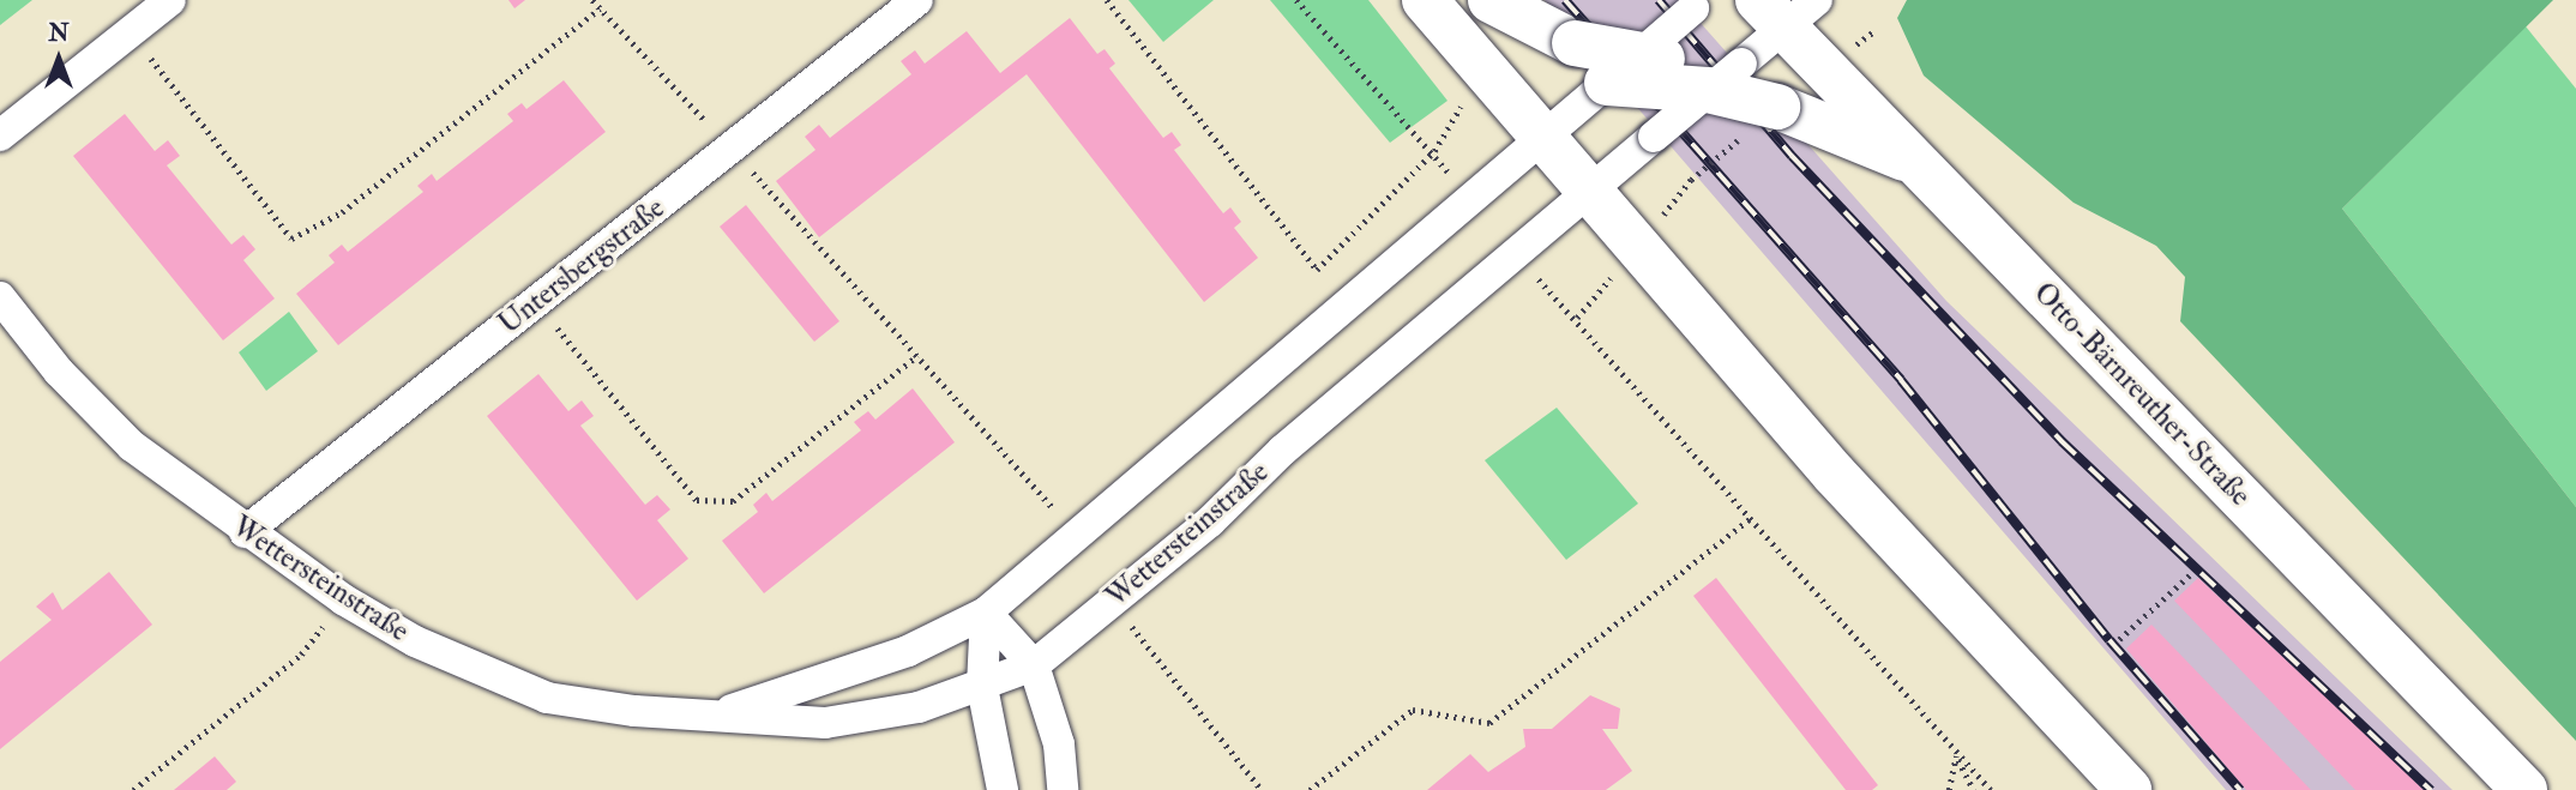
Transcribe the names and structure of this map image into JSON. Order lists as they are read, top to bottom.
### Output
{
  "streets": {
    "main road": ["Otto-Bärnreuther-Straße"],
    "street": ["Untersbergstraße", "Wettersteinstraße"]
  },
  "crossings": [
    ["Untersbergstraße", "Wettersteinstraße"],
    ["Otto-Bärnreuther-Straße", "Wettersteinstraße"]
  ],
  "north": "top"
}
